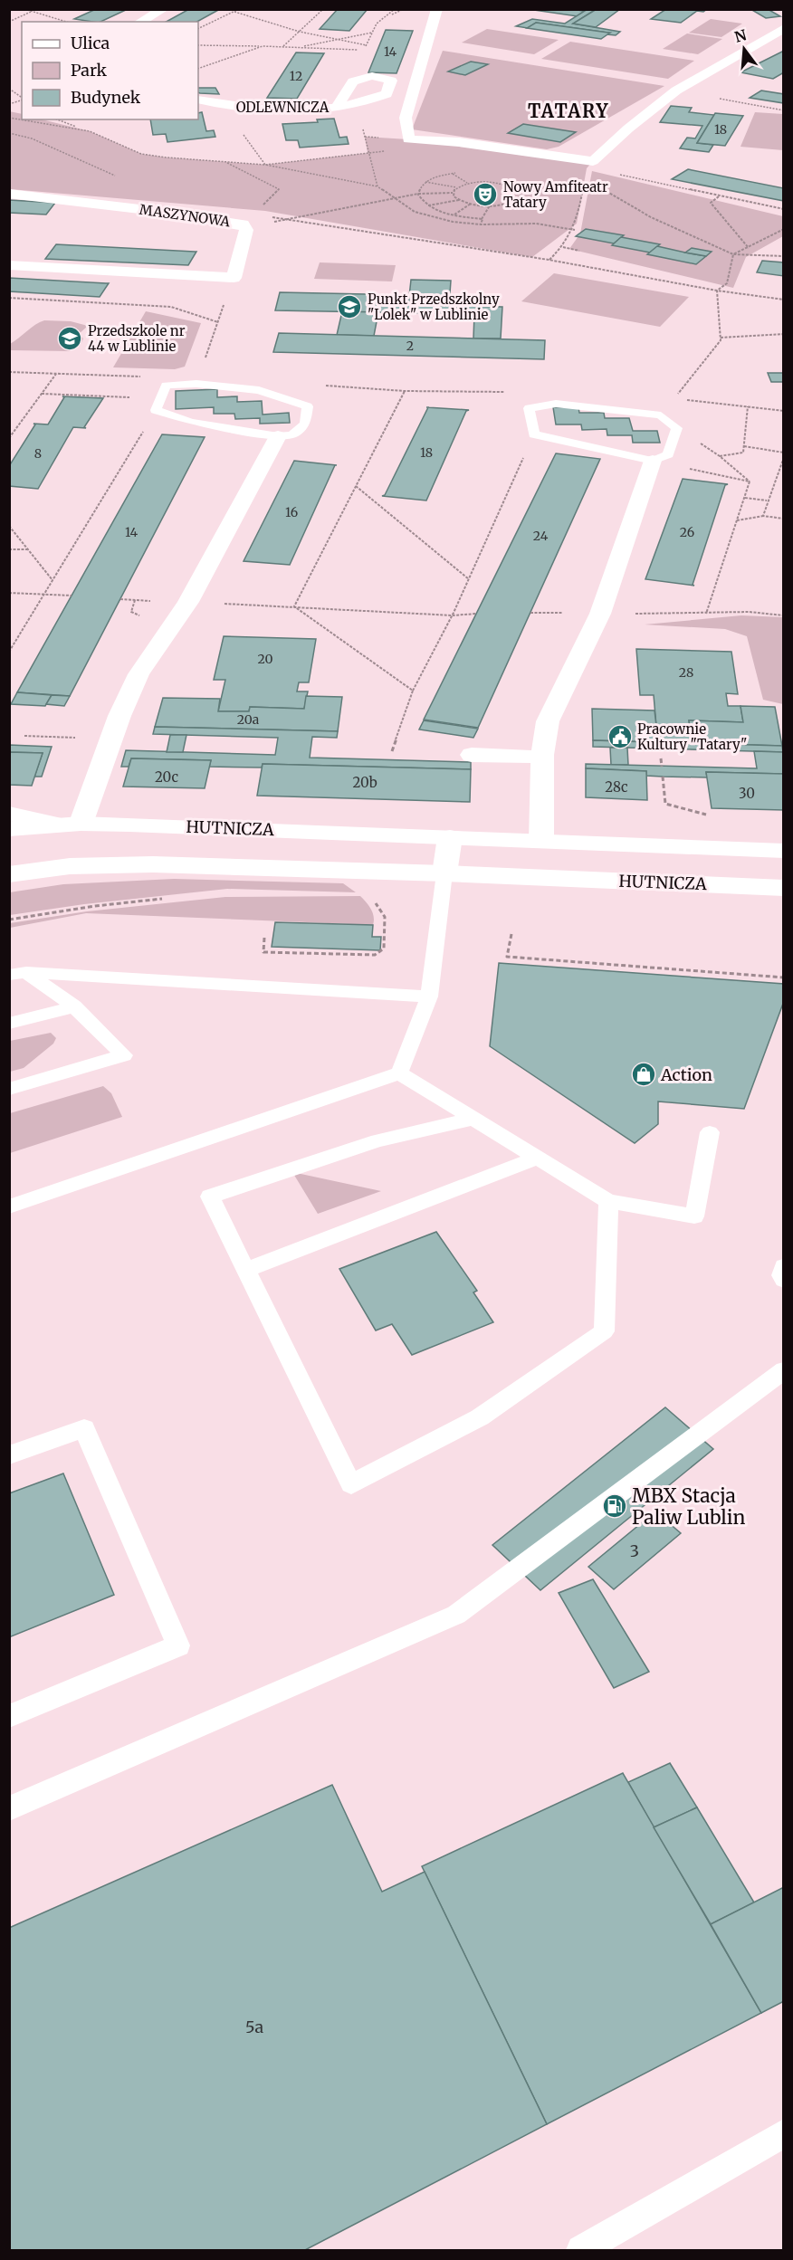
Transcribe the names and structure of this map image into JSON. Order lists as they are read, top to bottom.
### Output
{
  "streets": {
    "street": ["ODLEWNICZA", "MASZYNOWA", "HUTNICZA"]
  },
  "districts": ["TATARY"],
  "places": {
    "theatre": ["Nowy Amfiteatr Tatary"],
    "school or university": ["Punkt Przedszkolny \"Lolek\" w Lublinie", "Przedszkole nr 44 w Lublinie"],
    "public building": ["Pracownie Kultury \"Tatary\""],
    "shop": ["Action"],
    "fuel station": ["MBX Stacja Paliw Lublin"]
  },
  "house_numbers": [
    "14",
    "12",
    "18",
    "2",
    "18",
    "8",
    "16",
    "14",
    "26",
    "24",
    "20",
    "28",
    "20a",
    "20c",
    "20b",
    "28c",
    "30",
    "3",
    "5a"
  ],
  "legend": ["Ulica", "Park", "Budynek"],
  "north": "top"
}
